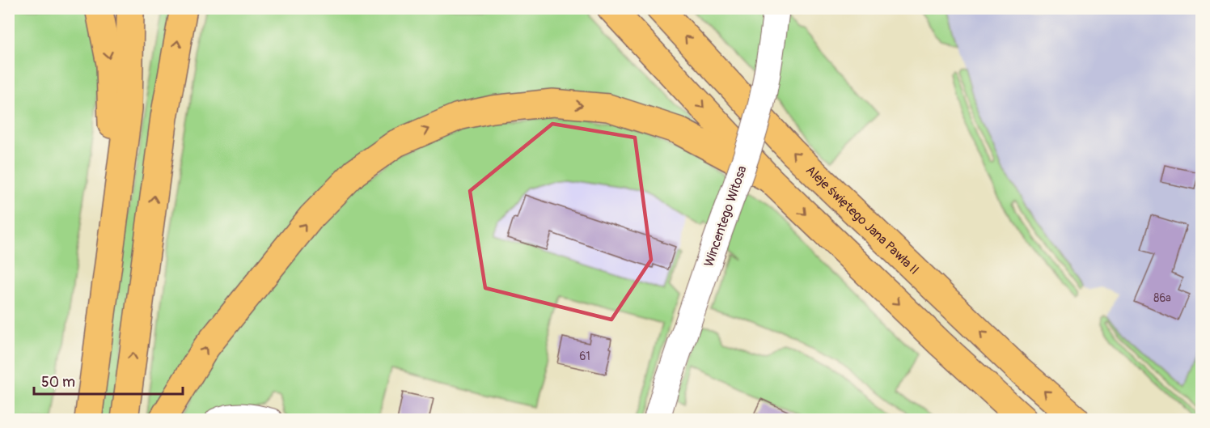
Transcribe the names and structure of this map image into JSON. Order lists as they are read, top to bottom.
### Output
{
  "streets": {
    "highway": ["Aleje świętego Jana Pawła II"],
    "street": ["Wincentego Witosa"]
  },
  "house_numbers": ["86a", "61"],
  "scale_bar": "50 m"
}
